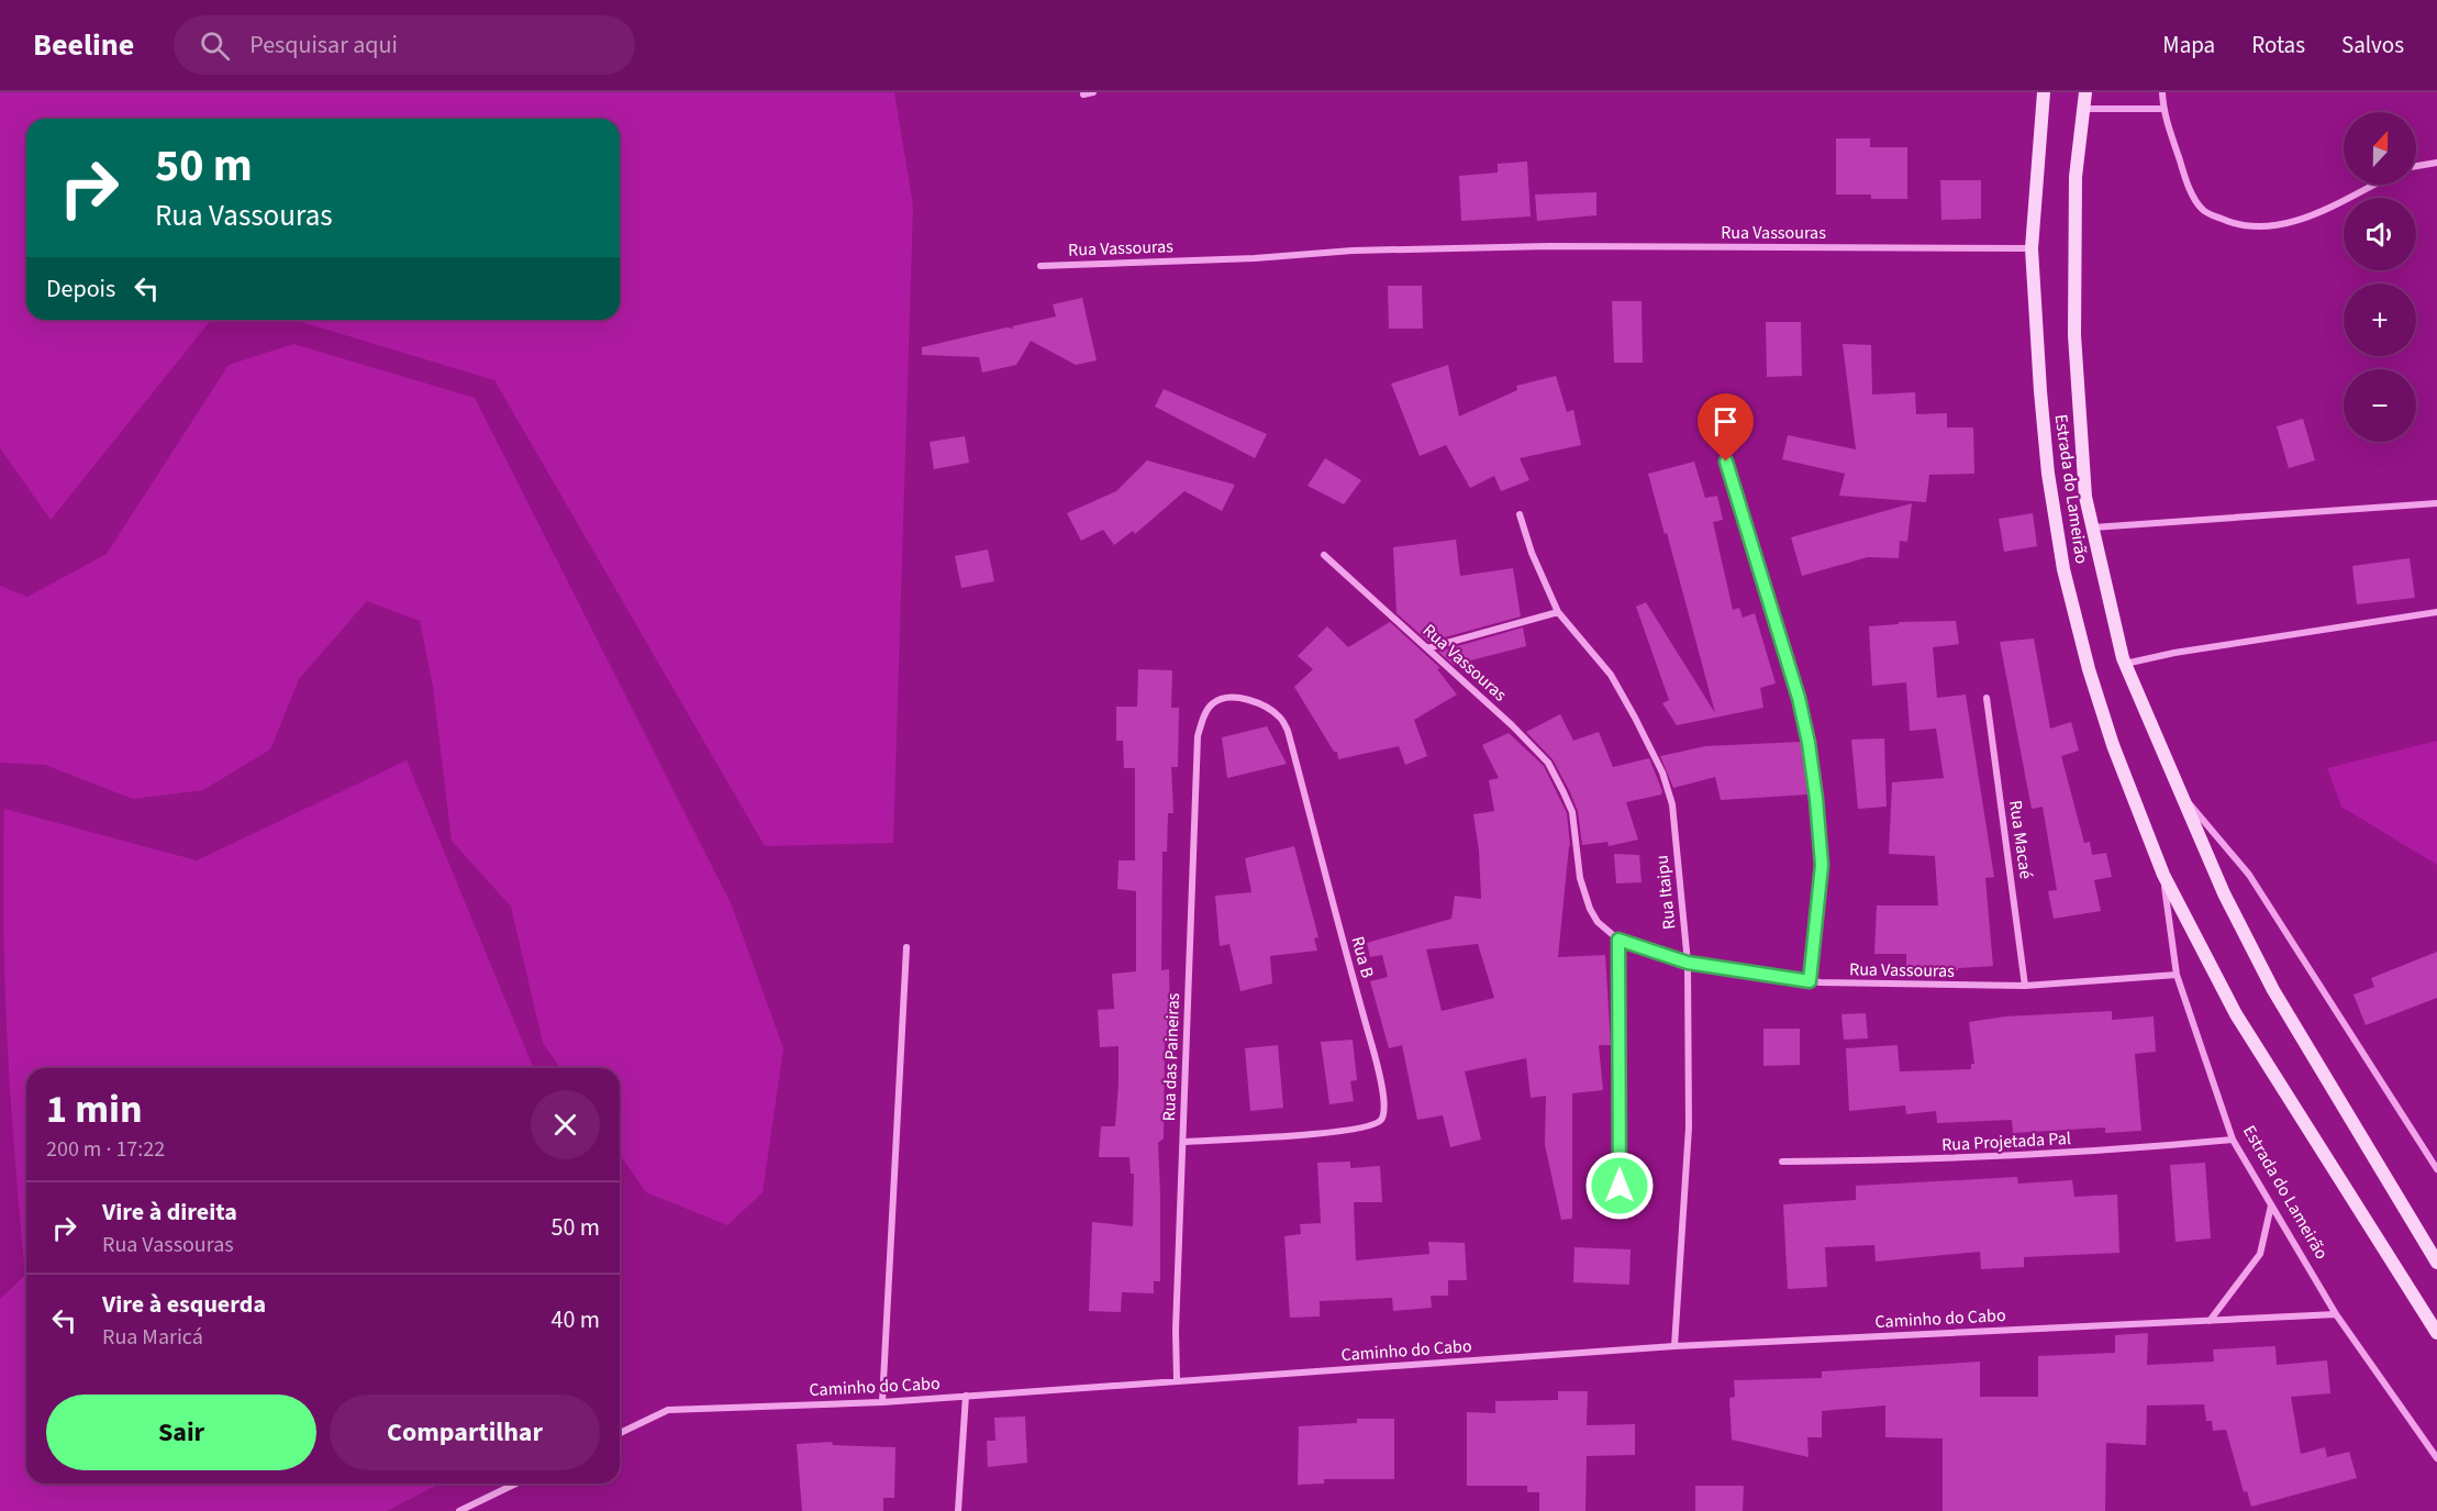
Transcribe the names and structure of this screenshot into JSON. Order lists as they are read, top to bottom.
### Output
{
  "streets": {
    "main road": ["Estrada do Lameirão"],
    "street": [
      "Rua Vassouras",
      "Rua Macaé",
      "Rua Itaipu",
      "Rua B",
      "Rua das Paineiras",
      "Rua Projetada Pal",
      "Caminho do Cabo"
    ]
  },
  "crossings": [
    ["Rua Vassouras", "Estrada do Lameirão"],
    ["Rua Vassouras", "Rua Macaé"],
    ["Rua Vassouras", "Rua Itaipu"],
    ["Estrada do Lameirão", "Rua Projetada Pal"],
    ["Estrada do Lameirão", "Caminho do Cabo"],
    ["Rua Itaipu", "Caminho do Cabo"],
    ["Rua B", "Rua das Paineiras"],
    ["Rua das Paineiras", "Caminho do Cabo"]
  ],
  "north": "top",
  "page": {
    "header": "Beeline",
    "search": "Pesquisar aqui",
    "nav": ["Mapa", "Rotas", "Salvos"],
    "map_buttons": ["+", "−"],
    "turn": ["50 m", "Rua Vassouras"],
    "then": "Depois",
    "heading": ["1 min", "200 m · 17:22"],
    "list": [
      {
        "name": "Vire à direita",
        "note": "Rua Vassouras",
        "value": "50 m"
      },
      {
        "name": "Vire à esquerda",
        "note": "Rua Maricá",
        "value": "40 m"
      }
    ],
    "buttons": ["Sair", "Compartilhar"]
  }
}
